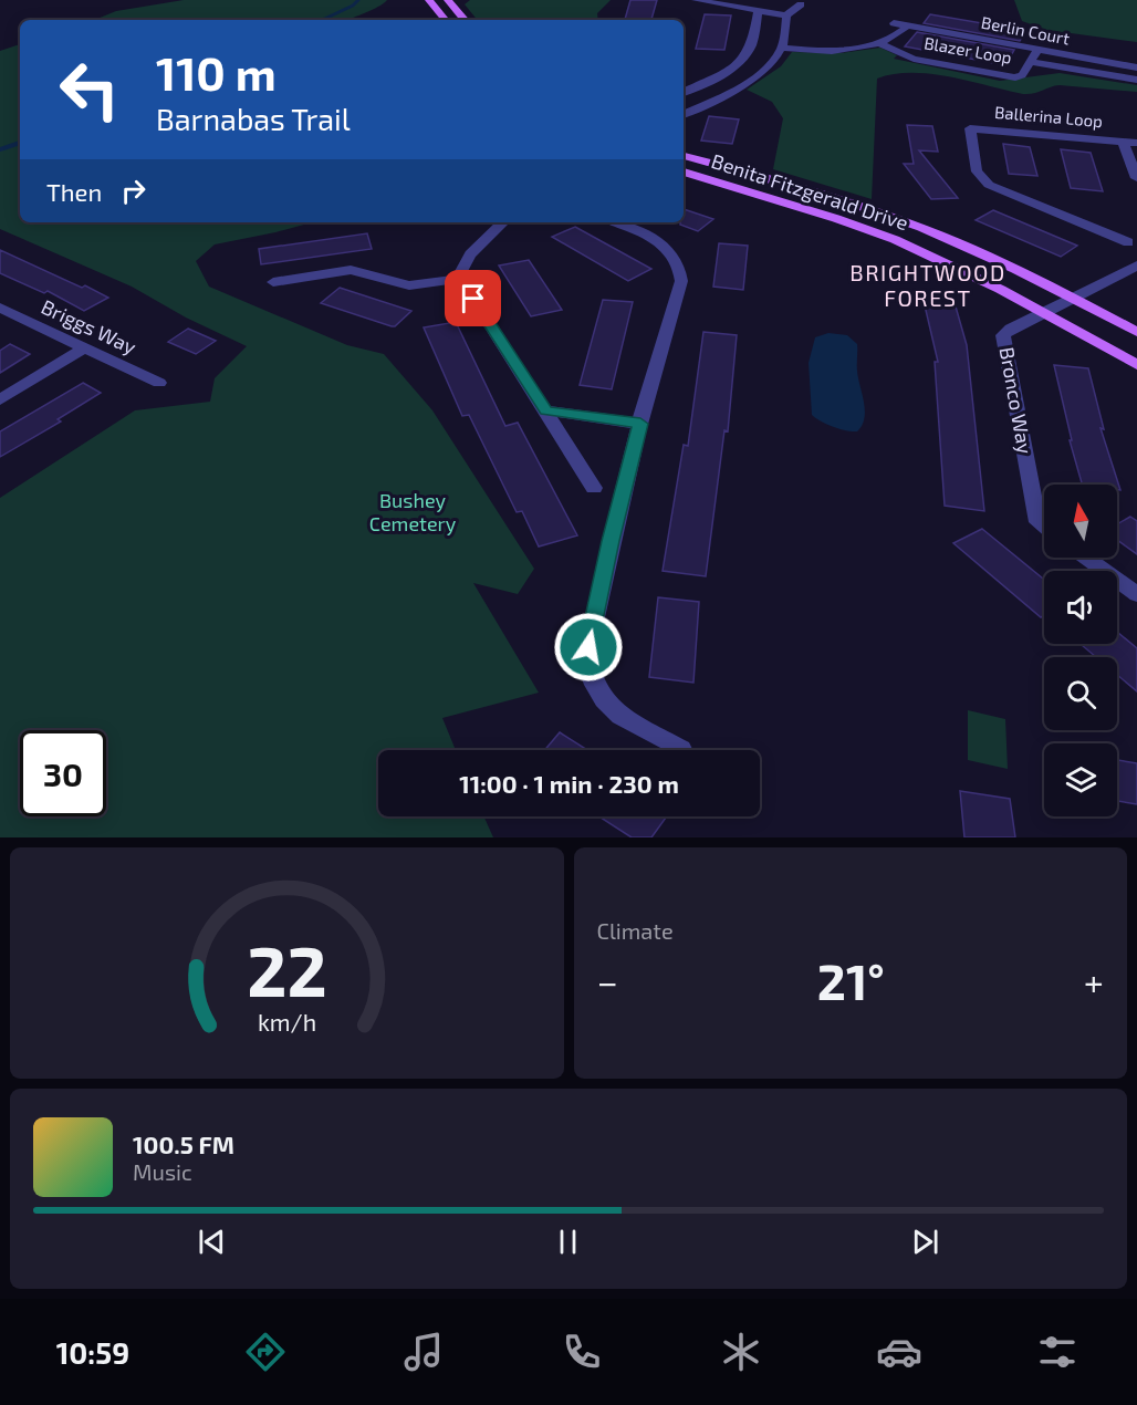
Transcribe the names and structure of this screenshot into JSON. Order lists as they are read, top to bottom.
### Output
{
  "streets": {
    "main road": ["Benita Fitzgerald Drive"],
    "street": [
      "Berlin Court",
      "Blazer Loop",
      "Ballerina Loop",
      "Briggs Way",
      "Bronco Way"
    ]
  },
  "crossings": [
    ["Berlin Court", "Blazer Loop"],
    ["Ballerina Loop", "Bronco Way"],
    ["Benita Fitzgerald Drive", "Bronco Way"]
  ],
  "districts": ["BRIGHTWOOD FOREST"],
  "parks": ["Bushey Cemetery"],
  "north": "top",
  "page": {
    "turn": ["110 m", "Barnabas Trail"],
    "then": "Then",
    "limit": "30",
    "trip": "11:00 · 1 min · 230 m",
    "tile": "Climate",
    "heat": ["−", "21°", "+"],
    "song": ["100.5 FM", "Music"],
    "tabs": "10:59",
    "gauge": ["22", "km/h"]
  }
}
